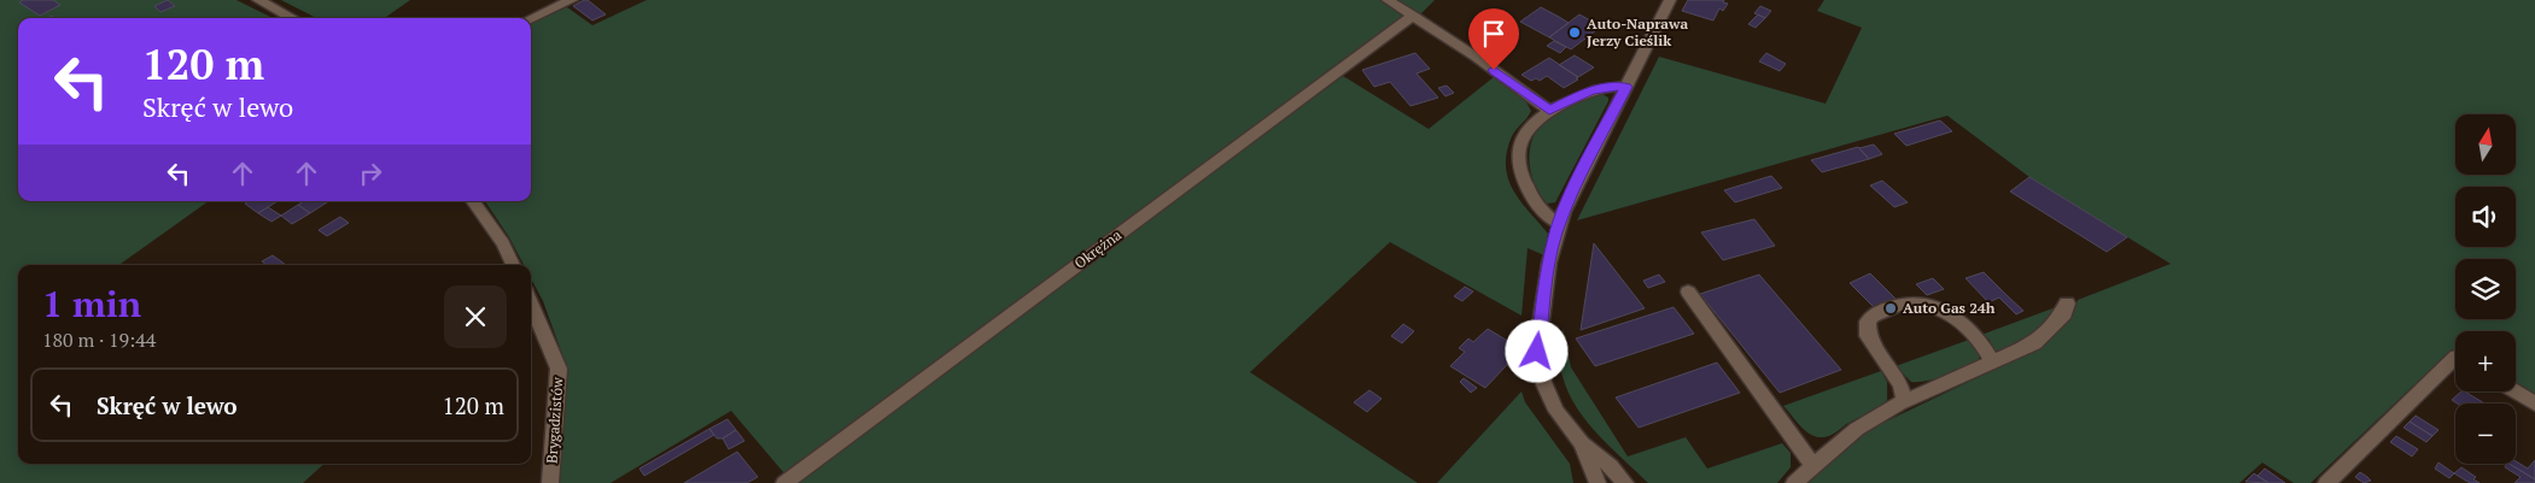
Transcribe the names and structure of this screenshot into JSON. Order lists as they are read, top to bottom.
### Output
{
  "streets": {
    "street": ["Okrężna", "Brygadzistów"]
  },
  "places": ["Auto-Naprawa Jerzy Cieślik", "Auto Gas 24h"],
  "north": "top",
  "page": {
    "turn": ["120 m", "Skręć w lewo"],
    "map_buttons": ["+", "−"],
    "heading": ["1 min", "180 m · 19:44"],
    "list": [
      {
        "name": "Skręć w lewo",
        "value": "120 m"
      }
    ]
  }
}
